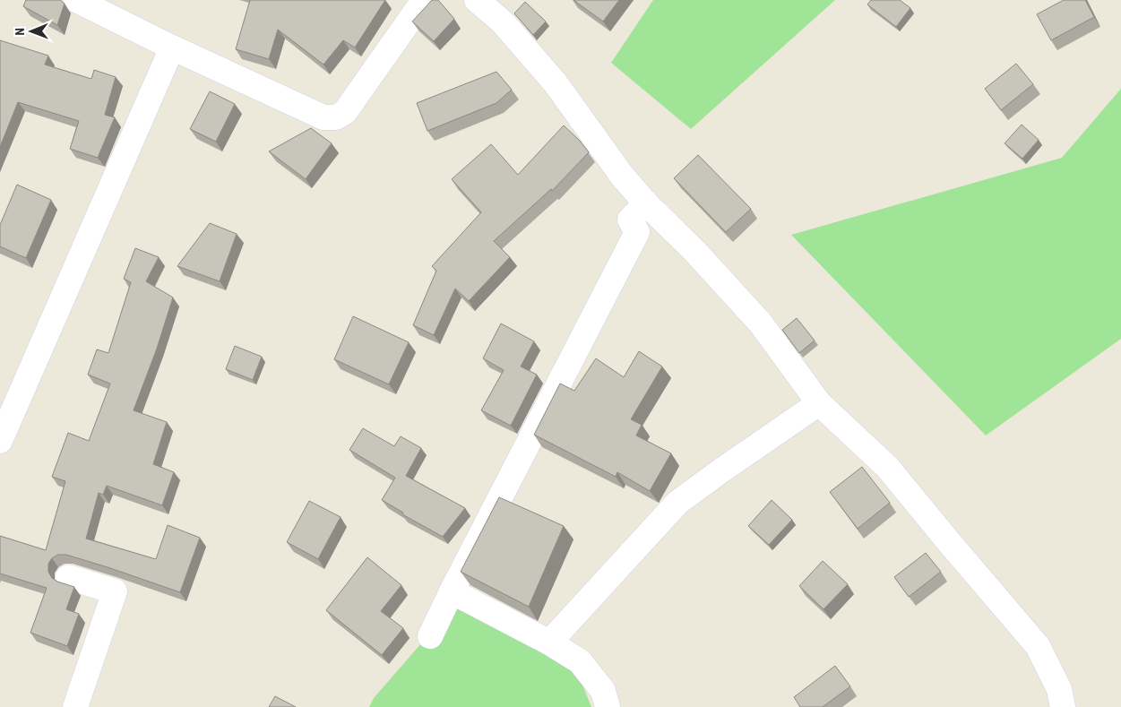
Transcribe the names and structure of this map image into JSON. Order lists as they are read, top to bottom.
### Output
{
  "north": "left"
}
